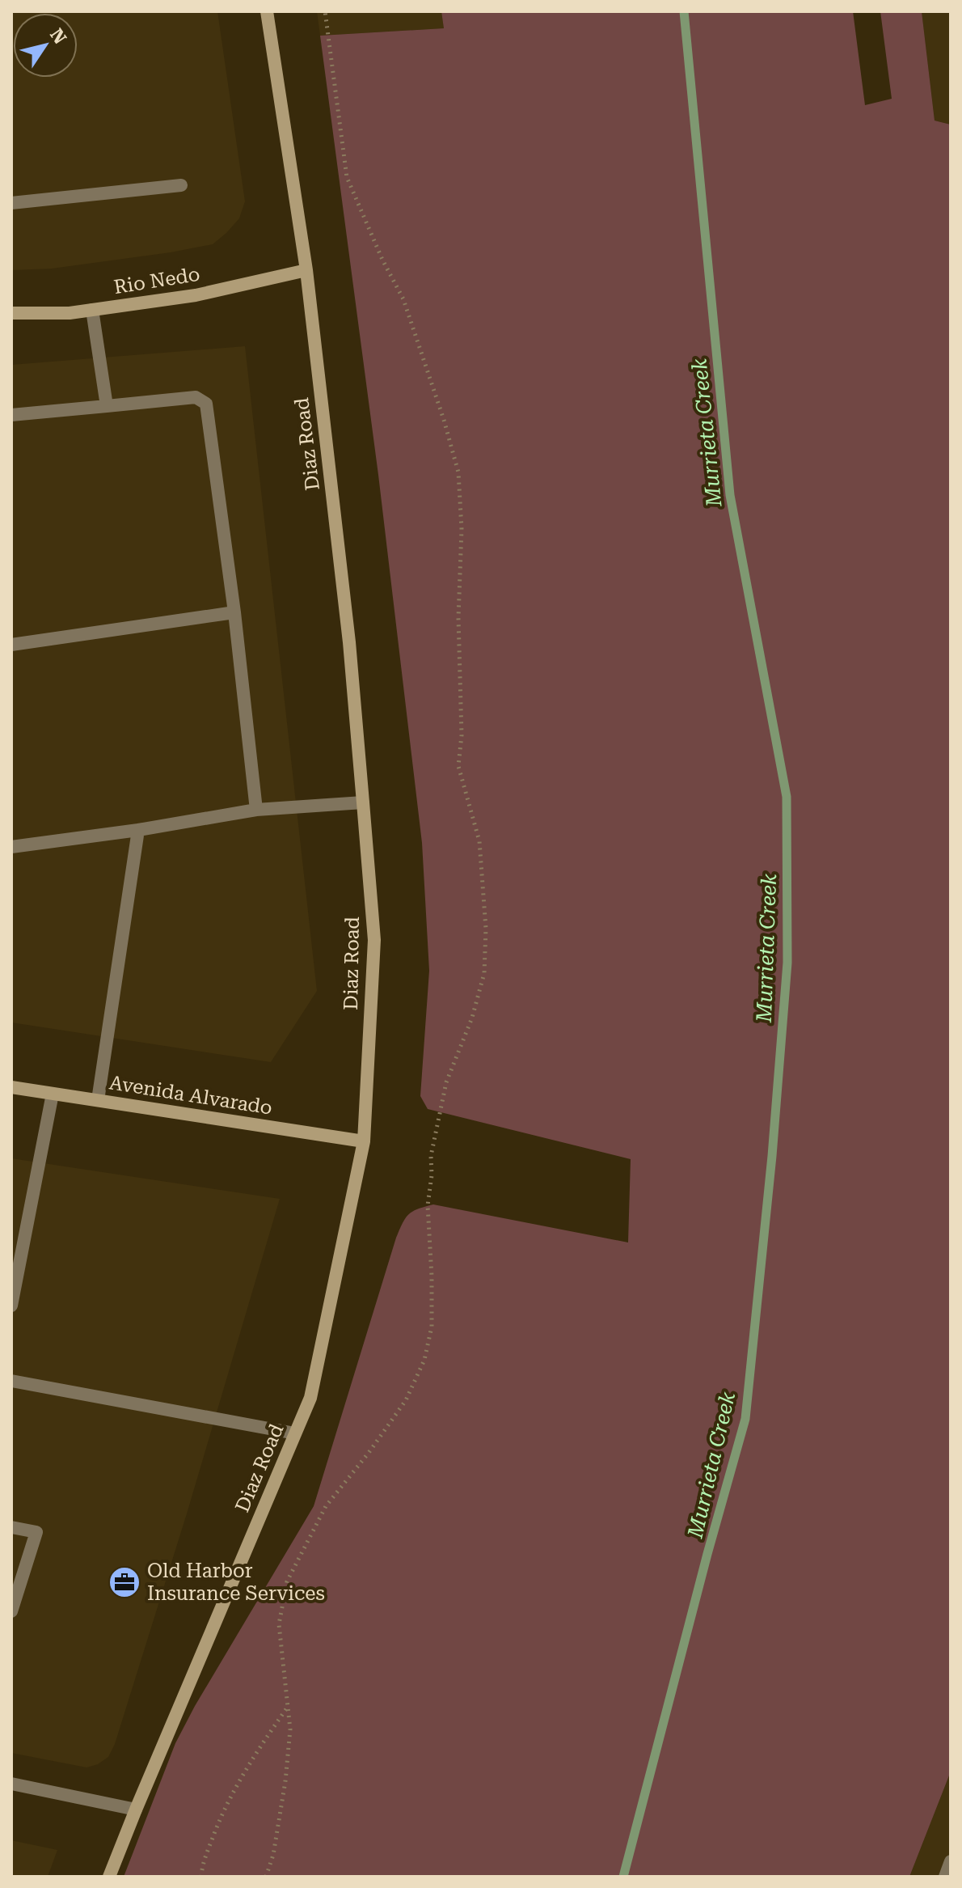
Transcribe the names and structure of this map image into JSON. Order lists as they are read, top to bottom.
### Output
{
  "streets": {
    "main road": ["Rio Nedo", "Diaz Road", "Avenida Alvarado"]
  },
  "crossings": [
    ["Rio Nedo", "Diaz Road"],
    ["Diaz Road", "Avenida Alvarado"]
  ],
  "water": ["Murrieta Creek"],
  "places": {
    "office": ["Old Harbor Insurance Services"]
  },
  "north": "top right"
}
